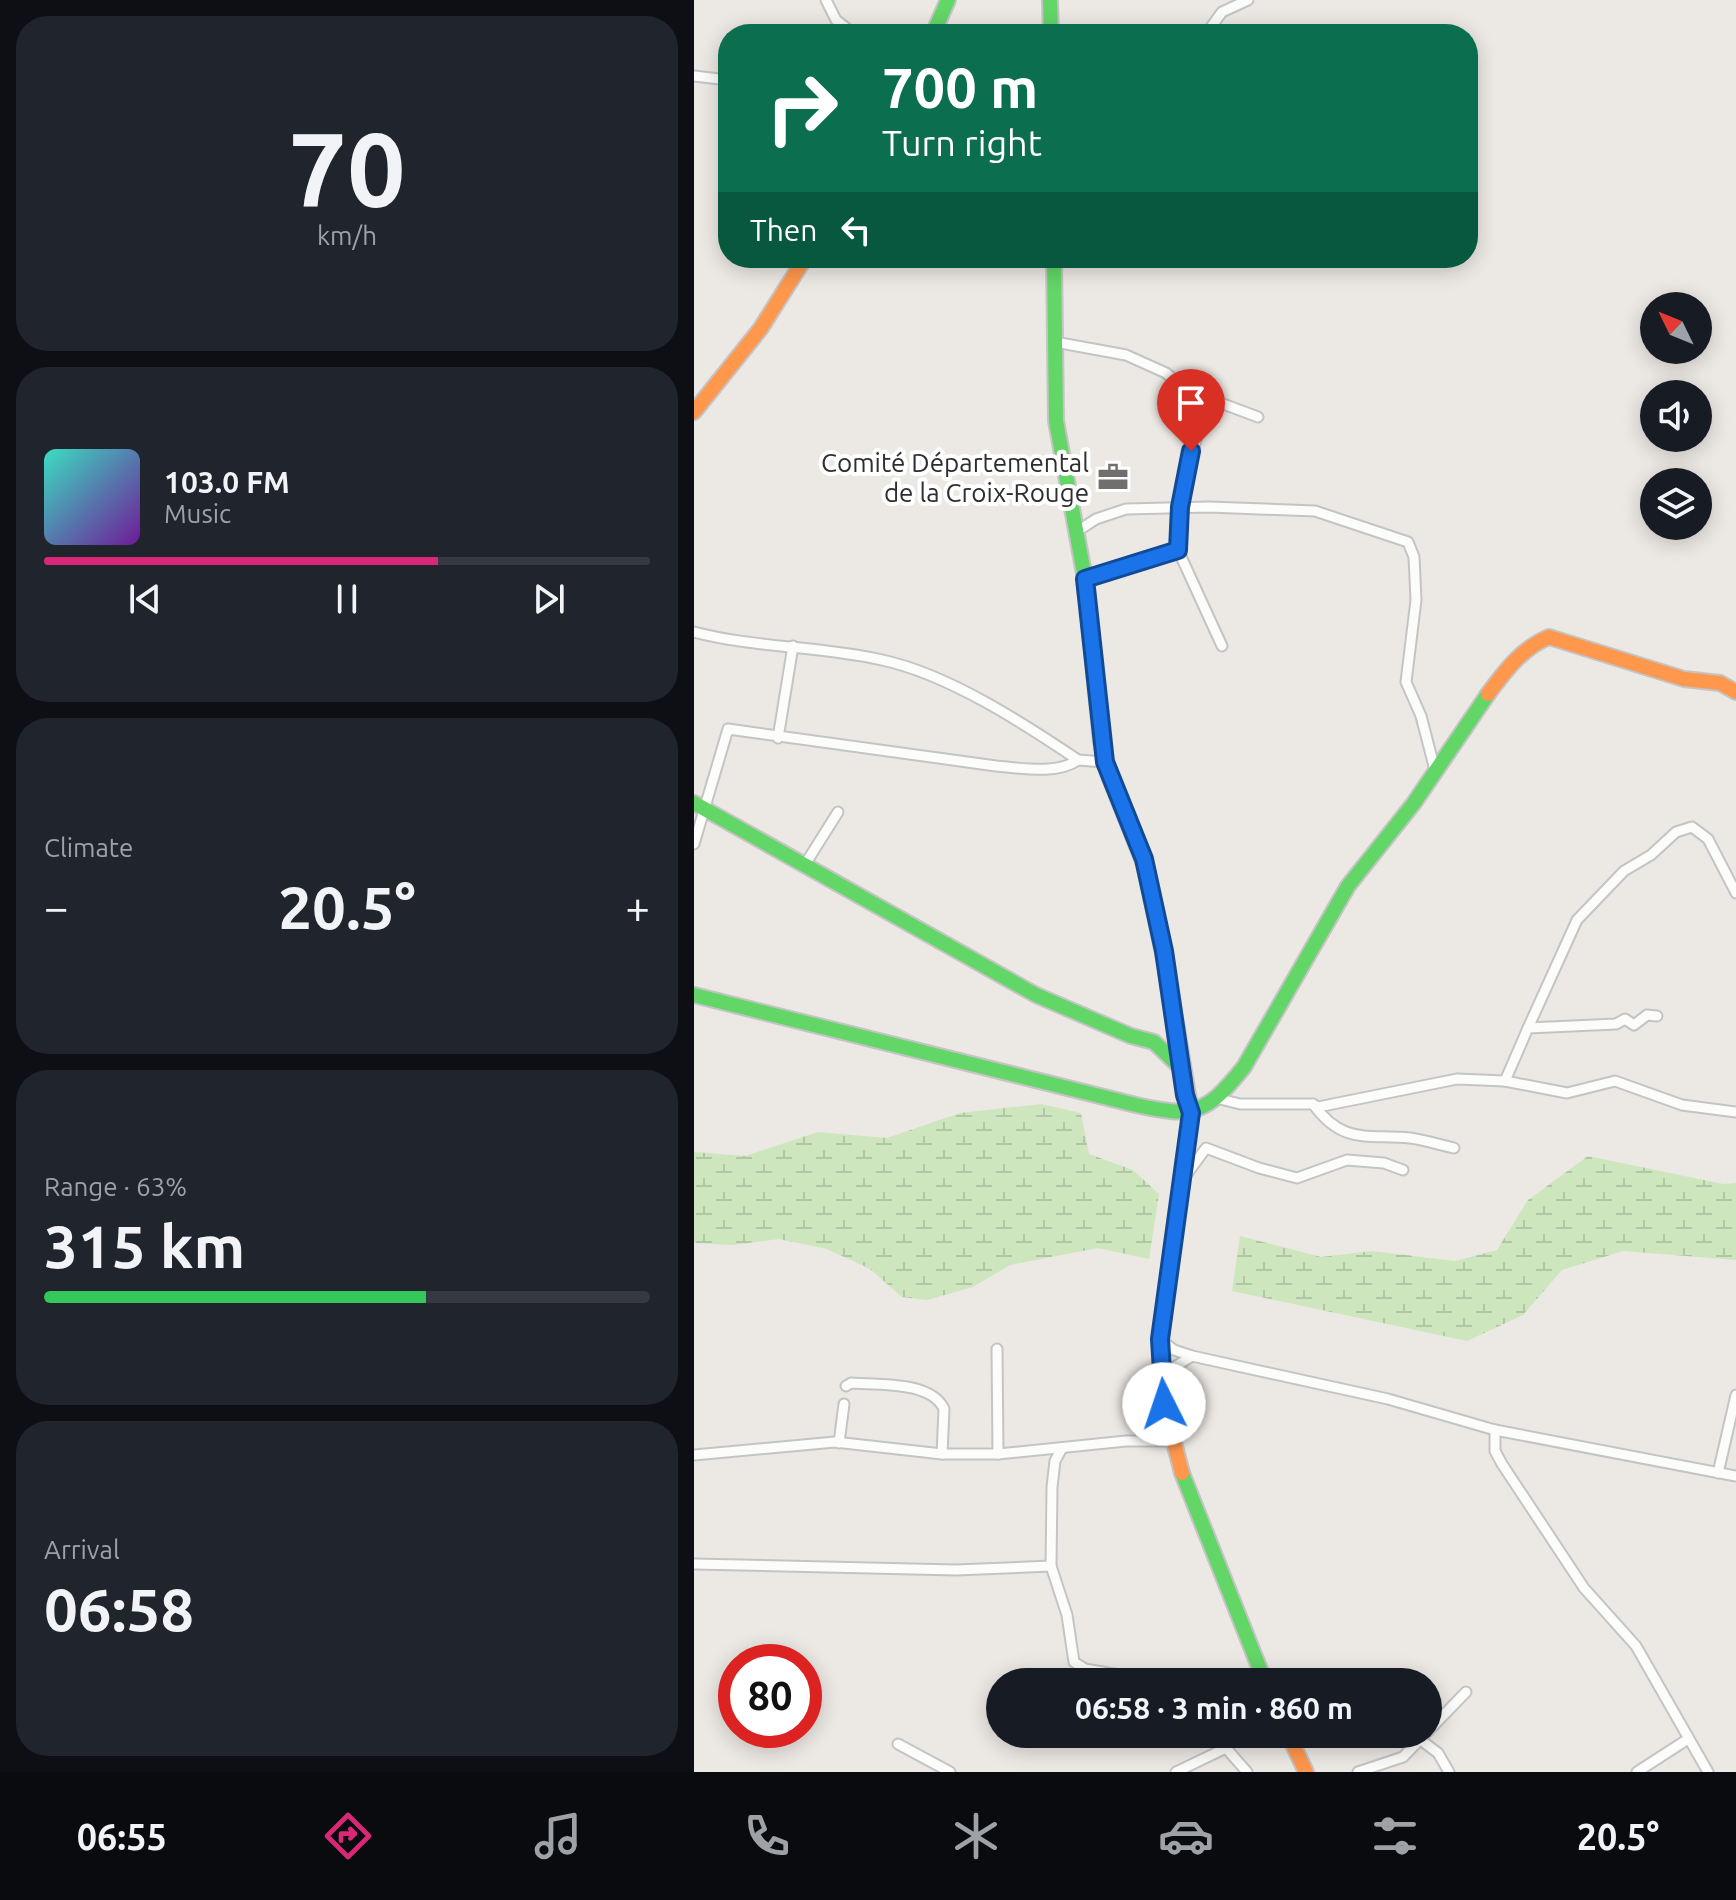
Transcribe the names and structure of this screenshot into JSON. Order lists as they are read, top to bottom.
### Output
{
  "places": {
    "office": ["Comité Départemental de la Croix-Rouge"]
  },
  "north": "top left",
  "page": {
    "tile": [
      ["70", "km/h"],
      "Climate",
      ["Range · 63%", "315 km"],
      ["Arrival", "06:58"]
    ],
    "turn": ["700 m", "Turn right"],
    "then": "Then",
    "song": ["103.0 FM", "Music"],
    "heat": ["−", "20.5°", "+"],
    "limit": "80",
    "trip": "06:58 · 3 min · 860 m",
    "tabs": ["06:55", "20.5°"]
  }
}
